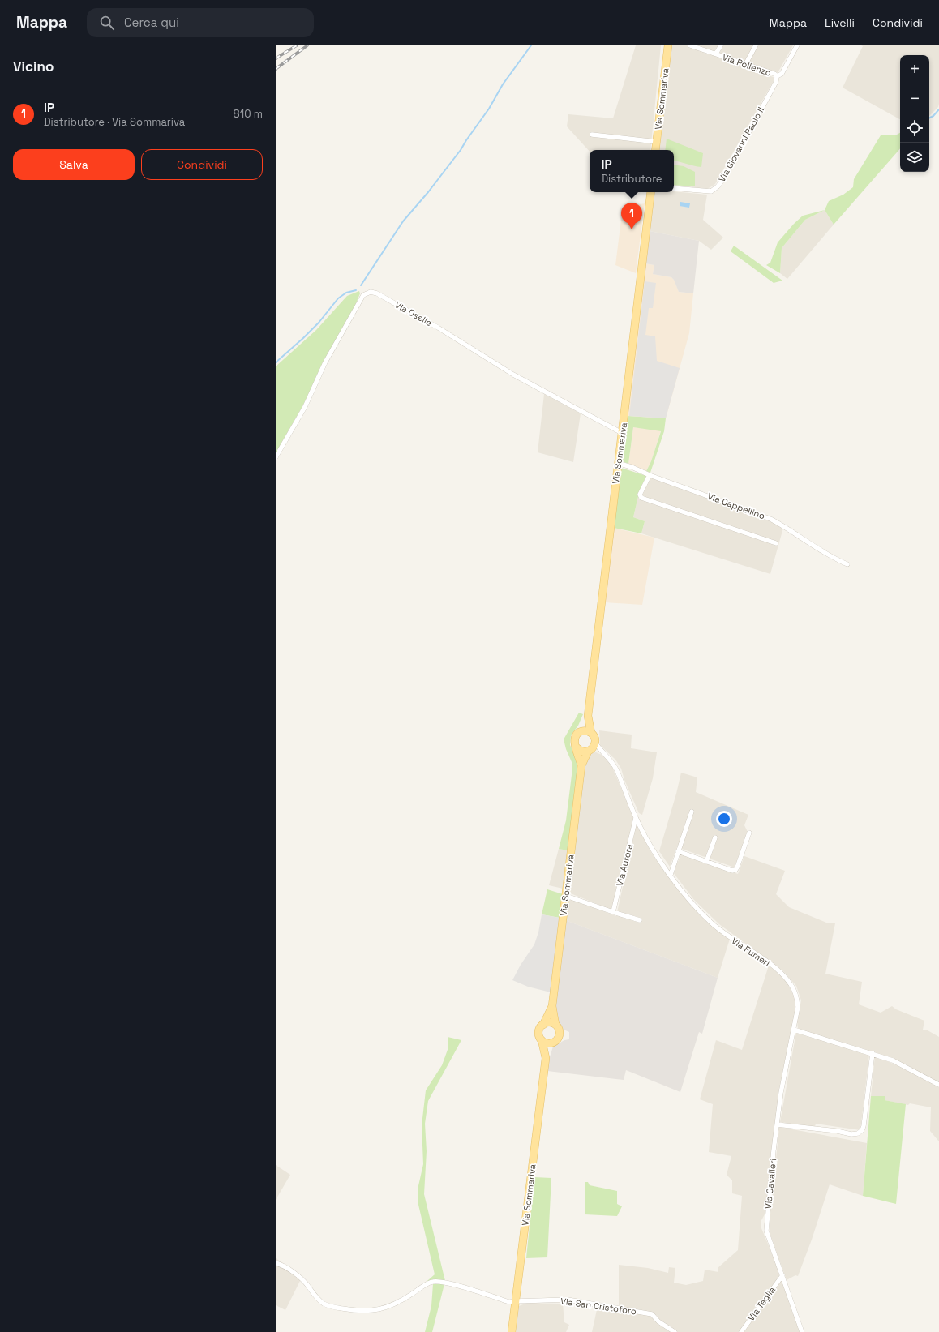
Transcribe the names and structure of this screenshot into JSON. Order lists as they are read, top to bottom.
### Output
{
  "streets": {
    "main road": ["Via Sommariva"],
    "street": [
      "Via Pollenzo",
      "Via Giovanni Paolo II",
      "Via Oselle",
      "Via Cappellino",
      "Via Aurora",
      "Via Fumeri",
      "Via Cavalleri",
      "Via Teglia",
      "Via San Cristoforo"
    ]
  },
  "crossings": [
    ["Via Pollenzo", "Via Giovanni Paolo II"],
    ["Via Sommariva", "Via Oselle"],
    ["Via Sommariva", "Via Cappellino"],
    ["Via Sommariva", "Via Fumeri"],
    ["Via Sommariva", "Via San Cristoforo"],
    ["Via Aurora", "Via Fumeri"],
    ["Via Fumeri", "Via Cavalleri"],
    ["Via Cavalleri", "Via Teglia"]
  ],
  "page": {
    "header": "Mappa",
    "search": "Cerca qui",
    "nav": ["Mappa", "Livelli", "Condividi"],
    "heading": "Vicino",
    "map_buttons": ["+", "−"],
    "list": [
      {
        "mark": "1",
        "name": "IP",
        "note": "Distributore · Via Sommariva",
        "value": "810 m"
      }
    ],
    "buttons": ["Salva", "Condividi"],
    "popup": ["IP", "Distributore"],
    "pins": "1"
  }
}
